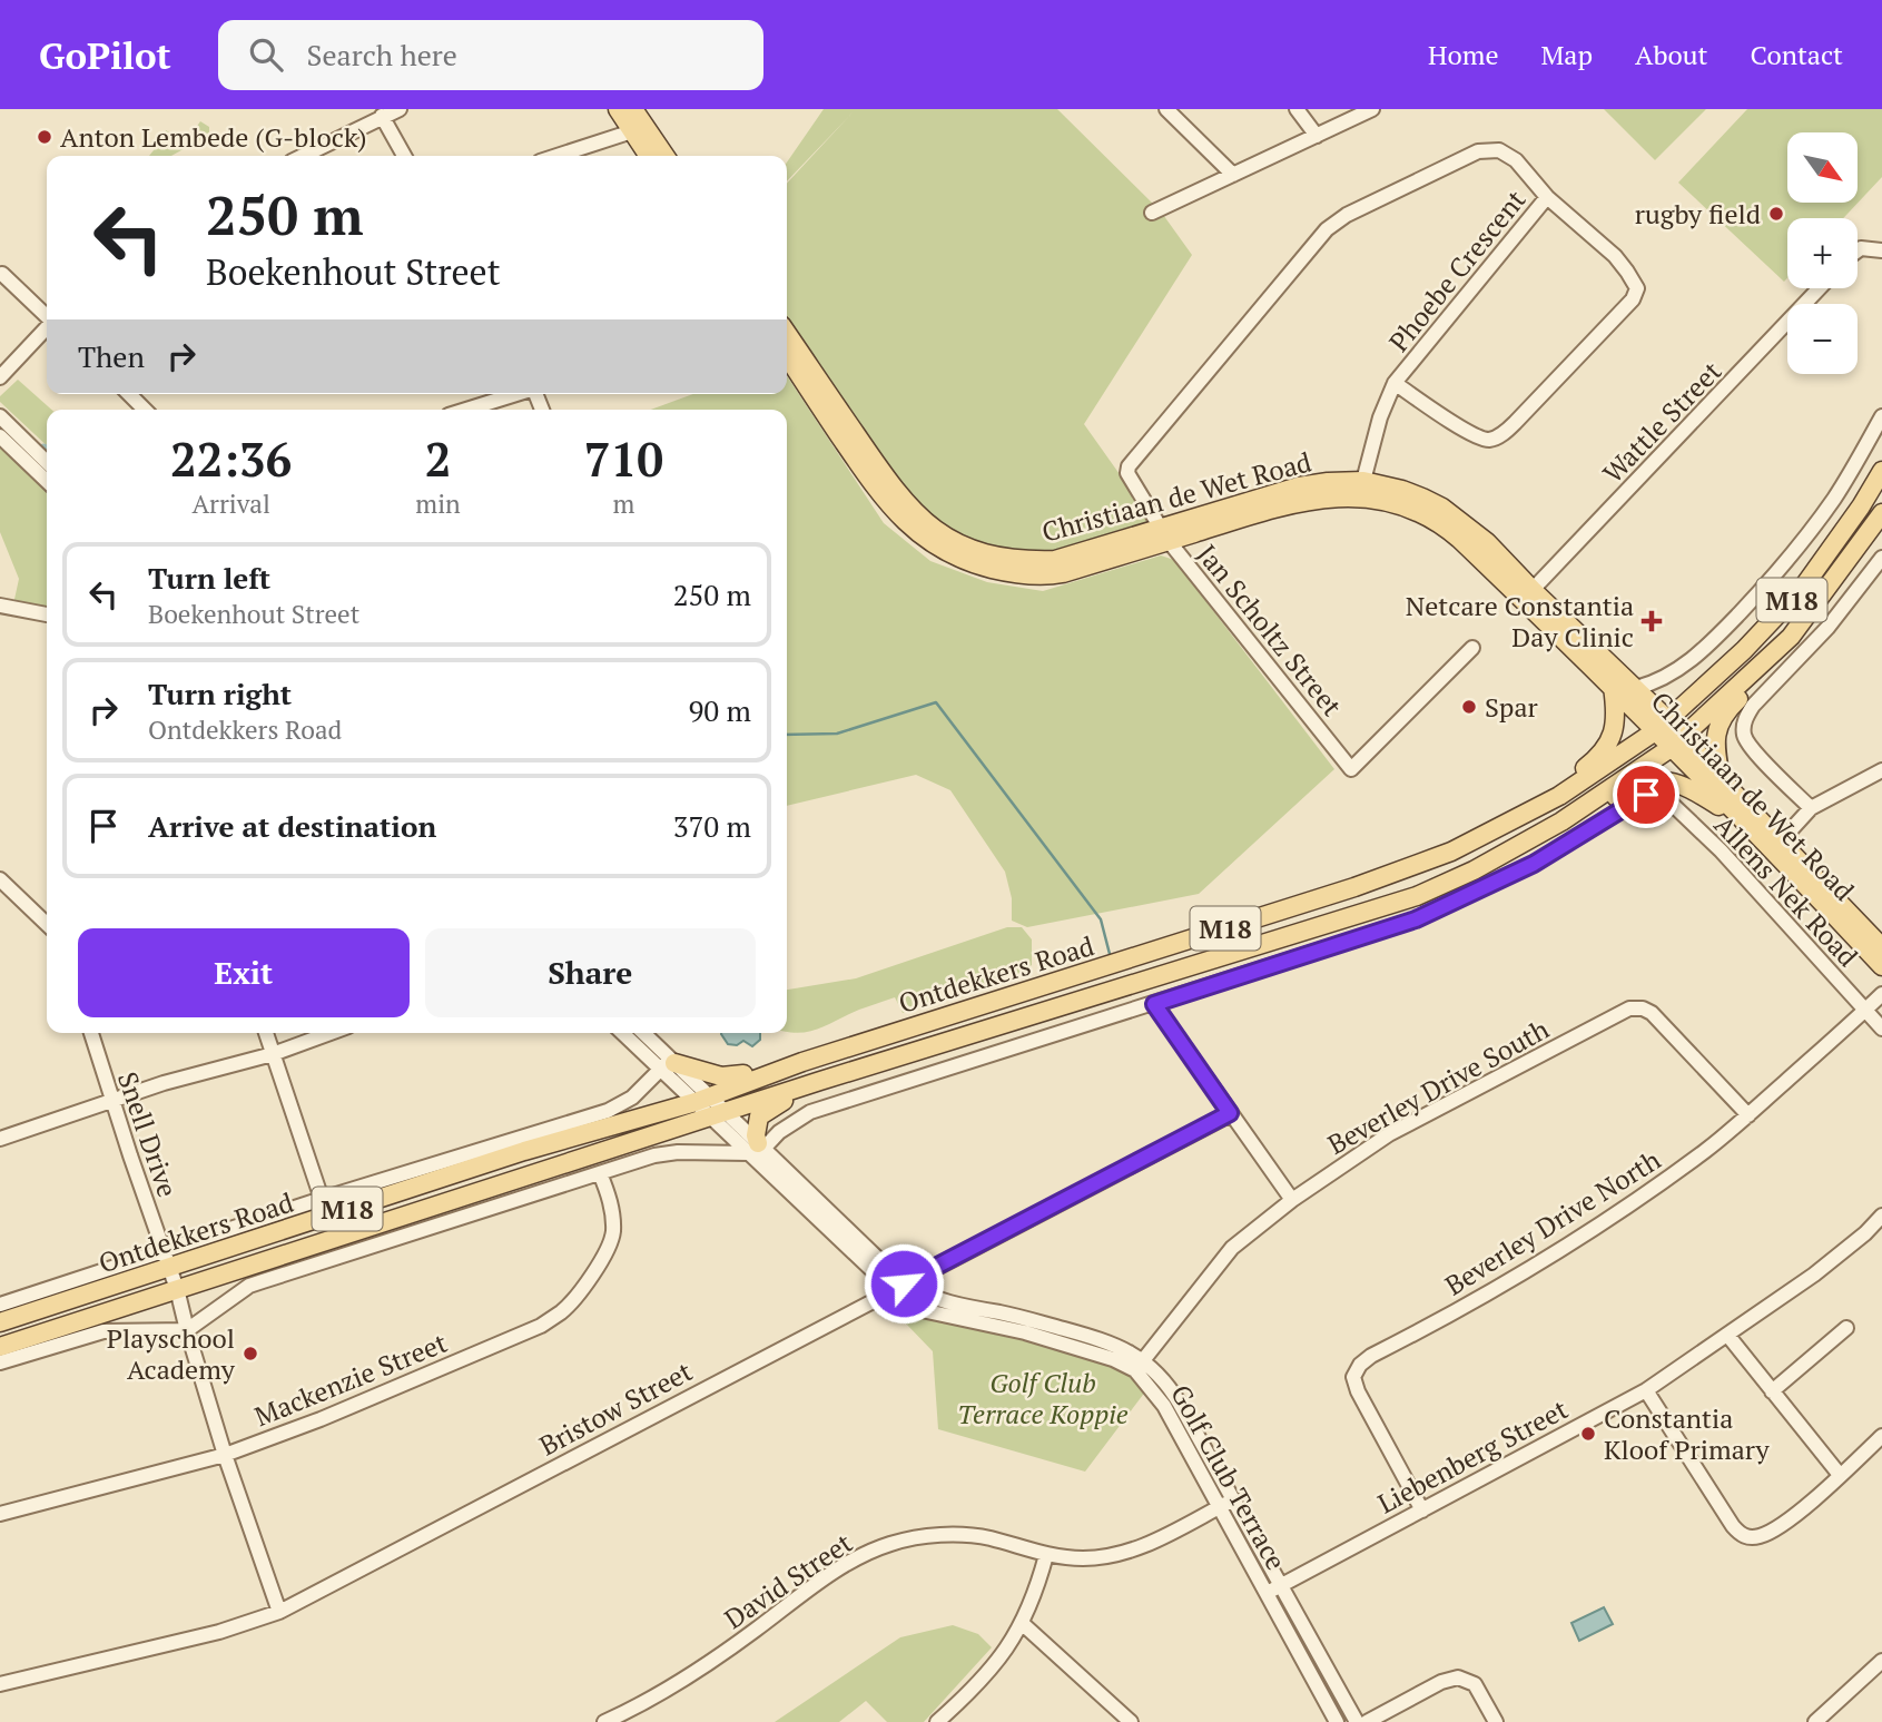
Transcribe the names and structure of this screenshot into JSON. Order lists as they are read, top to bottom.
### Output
{
  "streets": {
    "main road": ["Christiaan de Wet Road", "M18", "Ontdekkers Road"],
    "street": [
      "Phoebe Crescent",
      "Wattle Street",
      "Jan Scholtz Street",
      "Allens Nek Road",
      "Beverley Drive South",
      "Snell Drive",
      "Beverley Drive North",
      "Mackenzie Street",
      "Bristow Street",
      "Liebenberg Street",
      "Golf Club Terrace",
      "David Street"
    ]
  },
  "crossings": [
    ["Phoebe Crescent", "Christiaan de Wet Road"],
    ["Phoebe Crescent", "Jan Scholtz Street"],
    ["Wattle Street", "Christiaan de Wet Road"],
    ["Christiaan de Wet Road", "Jan Scholtz Street"],
    ["Christiaan de Wet Road", "Ontdekkers Road"],
    ["Allens Nek Road", "Beverley Drive North"],
    ["Ontdekkers Road", "Snell Drive"],
    ["Ontdekkers Road", "Golf Club Terrace"],
    ["Beverley Drive South", "Beverley Drive North"],
    ["Beverley Drive South", "Golf Club Terrace"],
    ["Snell Drive", "Mackenzie Street"],
    ["Snell Drive", "Bristow Street"],
    ["Beverley Drive North", "Liebenberg Street"],
    ["Bristow Street", "Golf Club Terrace"],
    ["Liebenberg Street", "Golf Club Terrace"],
    ["Golf Club Terrace", "David Street"]
  ],
  "parks": ["Golf Club Terrace Koppie"],
  "places": {
    "other": [
      "Anton Lembede (G-block)",
      "rugby field",
      "Spar",
      "Playschool Academy",
      "Constantia Kloof Primary"
    ],
    "health": ["Netcare Constantia Day Clinic"]
  },
  "north": "bottom right",
  "page": {
    "header": "GoPilot",
    "search": "Search here",
    "nav": [
      "Home",
      "Map",
      "About",
      "Contact"
    ],
    "map_buttons": ["+", "−"],
    "turn": ["250 m", "Boekenhout Street"],
    "then": "Then",
    "eta": [
      "22:36",
      "Arrival",
      "2",
      "min",
      "710",
      "m"
    ],
    "list": [
      {
        "name": "Turn left",
        "note": "Boekenhout Street",
        "value": "250 m"
      },
      {
        "name": "Turn right",
        "note": "Ontdekkers Road",
        "value": "90 m"
      },
      {
        "name": "Arrive at destination",
        "value": "370 m"
      }
    ],
    "buttons": ["Exit", "Share"]
  }
}
